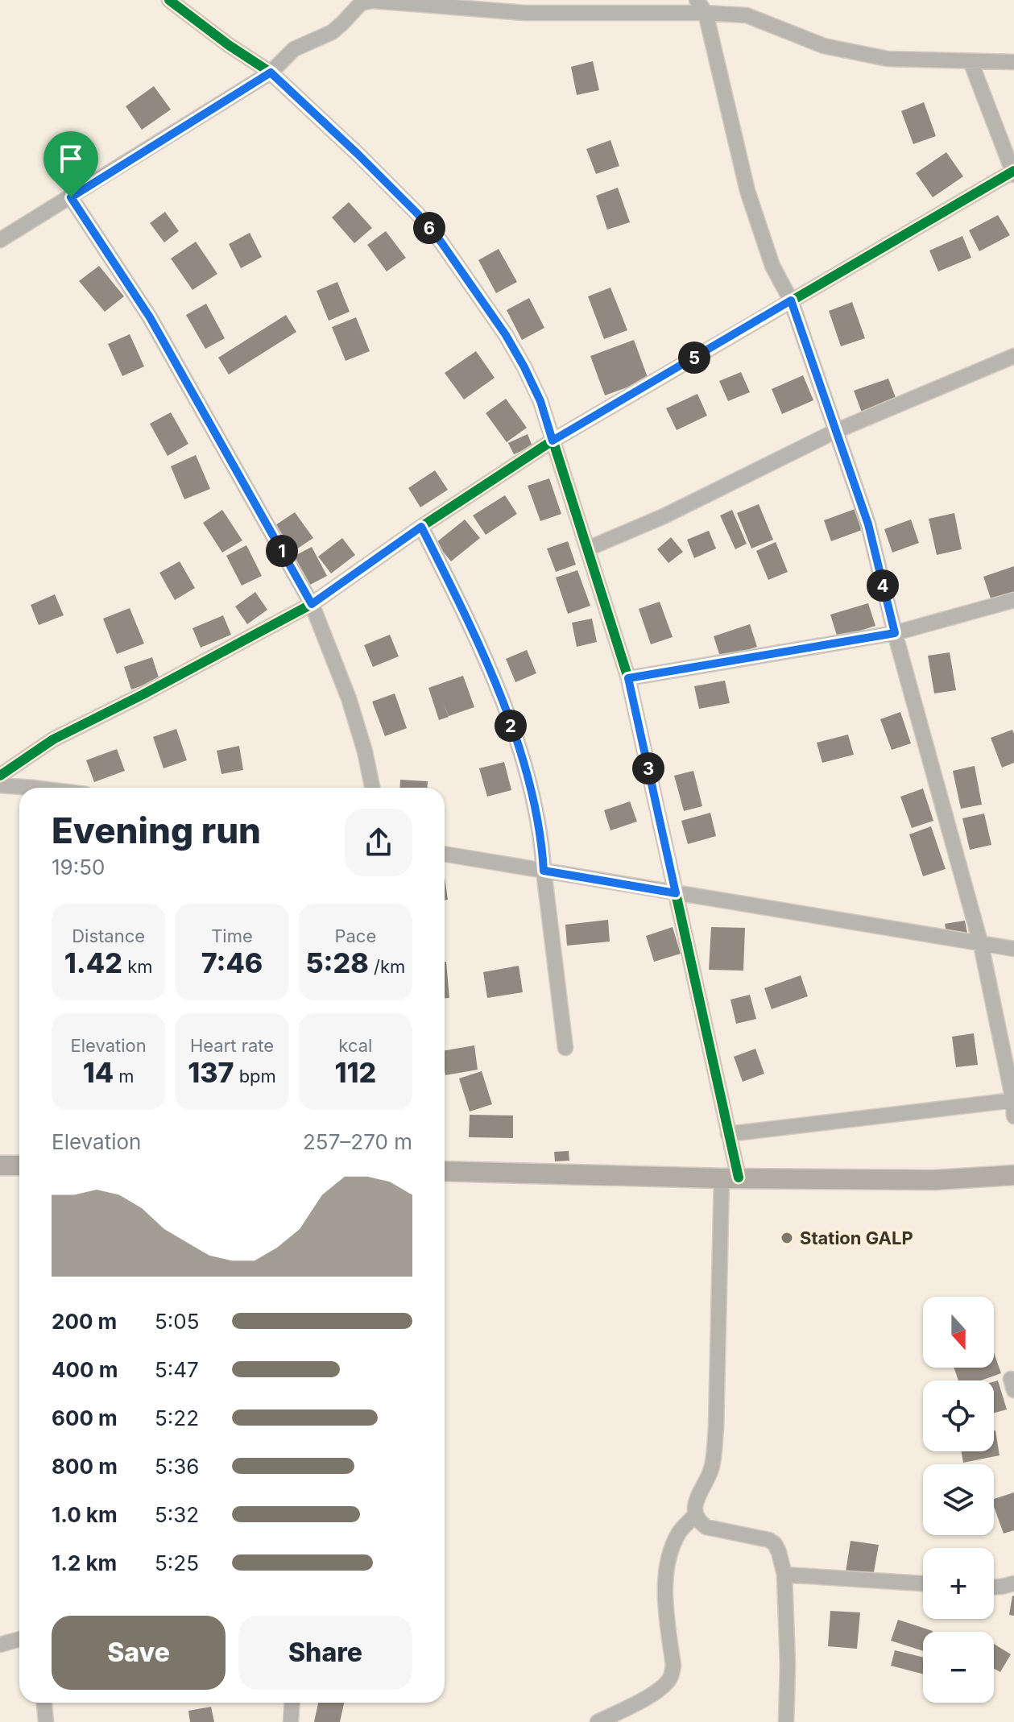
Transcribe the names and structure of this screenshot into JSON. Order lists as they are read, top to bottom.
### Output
{
  "places": ["Station GALP"],
  "north": "bottom",
  "page": {
    "pins": [
      "6",
      "5",
      "1",
      "4",
      "2",
      "3"
    ],
    "heading": ["Evening run", "19:50"],
    "stats": [
      ["Distance", "1.42 km"],
      ["Time", "7:46"],
      ["Pace", "5:28 /km"],
      ["Elevation", "14 m"],
      ["Heart rate", "137 bpm"],
      ["kcal", "112"]
    ],
    "chart": ["Elevation", "257–270 m"],
    "map_buttons": ["+", "−"],
    "list": [
      {
        "name": "200 m",
        "note": "5:05"
      },
      {
        "name": "400 m",
        "note": "5:47"
      },
      {
        "name": "600 m",
        "note": "5:22"
      },
      {
        "name": "800 m",
        "note": "5:36"
      },
      {
        "name": "1.0 km",
        "note": "5:32"
      },
      {
        "name": "1.2 km",
        "note": "5:25"
      }
    ],
    "buttons": ["Save", "Share"]
  }
}
